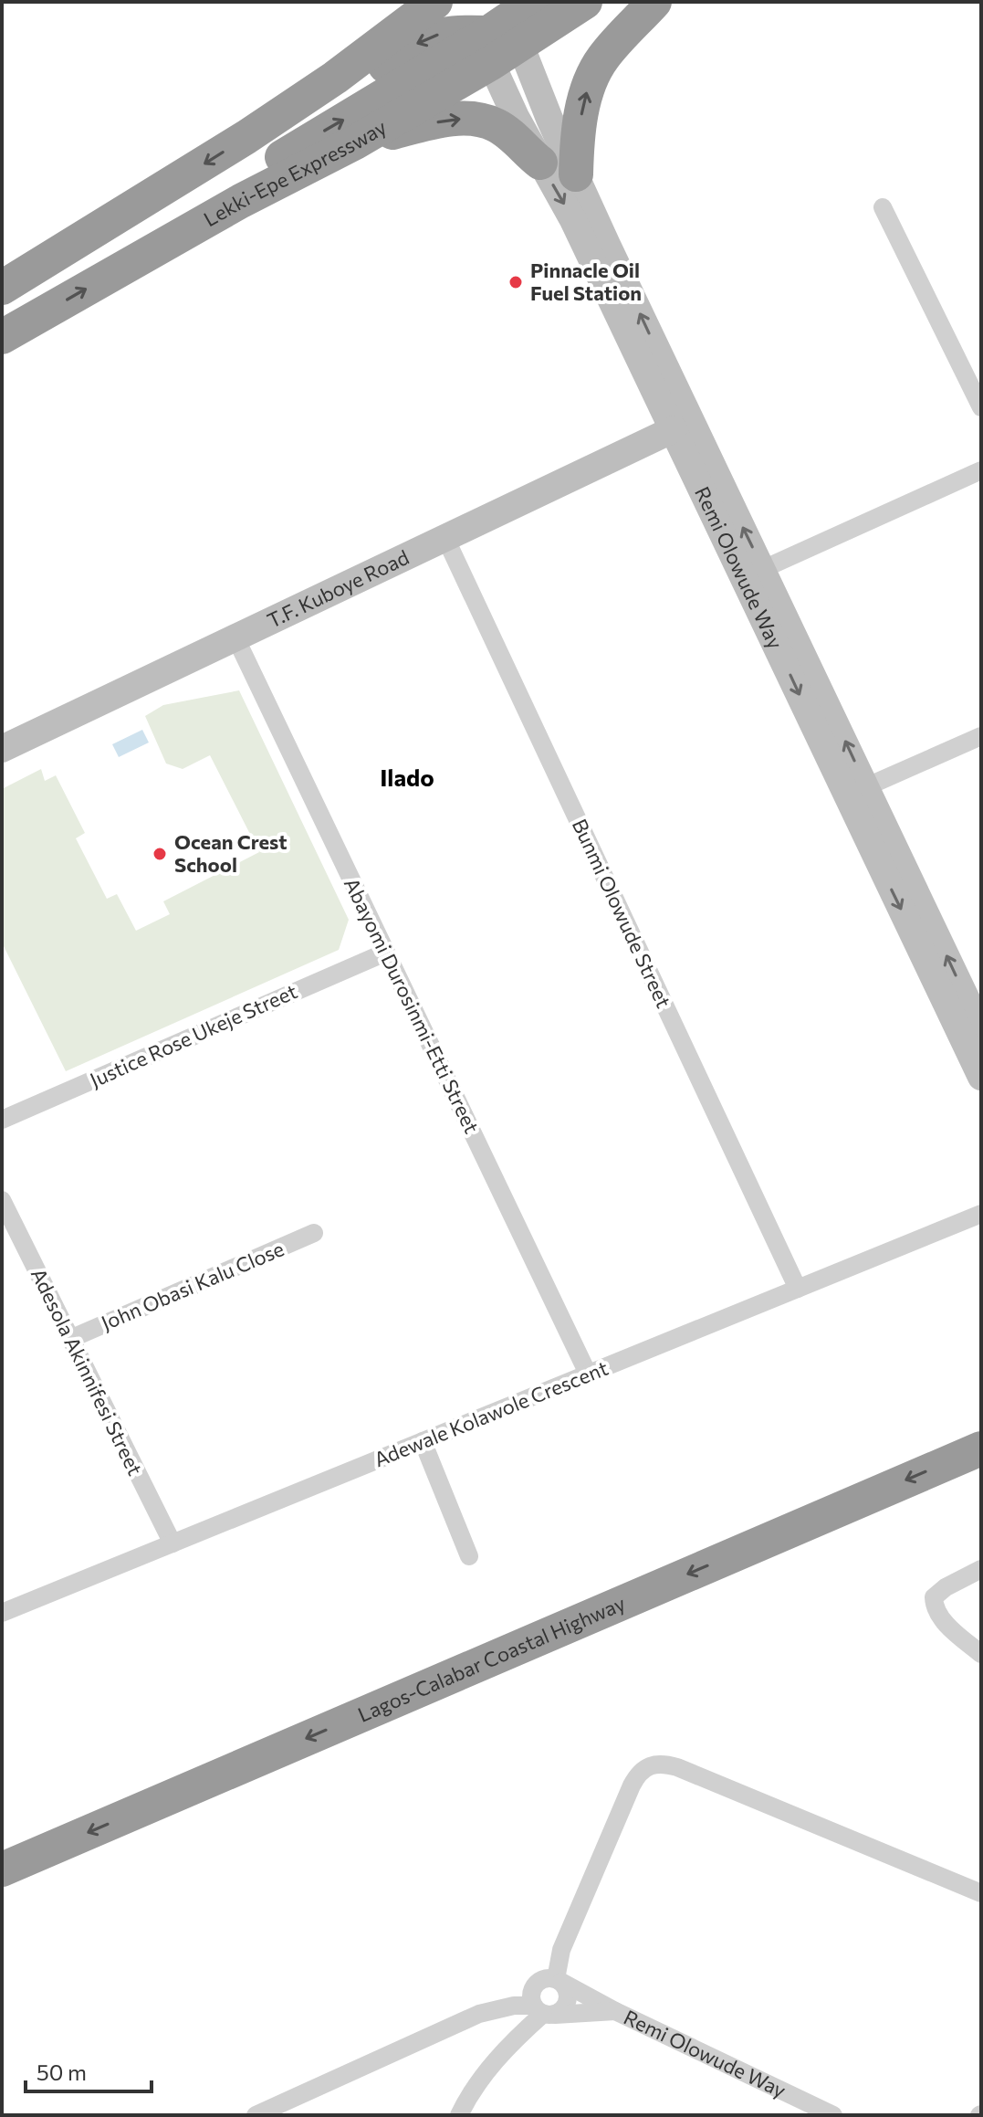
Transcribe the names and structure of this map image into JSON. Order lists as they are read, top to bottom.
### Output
{
  "streets": {
    "highway": ["Lekki-Epe Expressway", "Lagos-Calabar Coastal Highway"],
    "main road": ["Remi Olowude Way", "T.F. Kuboye Road"],
    "street": [
      "Bunmi Olowude Street",
      "Abayomi Durosinmi-Etti Street",
      "Justice Rose Ukeje Street",
      "John Obasi Kalu Close",
      "Adesola Akinnifesi Street",
      "Adewale Kolawole Crescent"
    ]
  },
  "crossings": [
    ["Lekki-Epe Expressway", "Remi Olowude Way"],
    ["Remi Olowude Way", "T.F. Kuboye Road"],
    ["T.F. Kuboye Road", "Bunmi Olowude Street"],
    ["T.F. Kuboye Road", "Abayomi Durosinmi-Etti Street"],
    ["Bunmi Olowude Street", "Adewale Kolawole Crescent"],
    ["Abayomi Durosinmi-Etti Street", "Justice Rose Ukeje Street"],
    ["Abayomi Durosinmi-Etti Street", "Adewale Kolawole Crescent"],
    ["John Obasi Kalu Close", "Adesola Akinnifesi Street"],
    ["Adesola Akinnifesi Street", "Adewale Kolawole Crescent"]
  ],
  "one_way": ["Lagos-Calabar Coastal Highway"],
  "districts": ["Ilado"],
  "places": ["Pinnacle Oil Fuel Station", "Ocean Crest School"],
  "scale_bar": "50 m"
}
